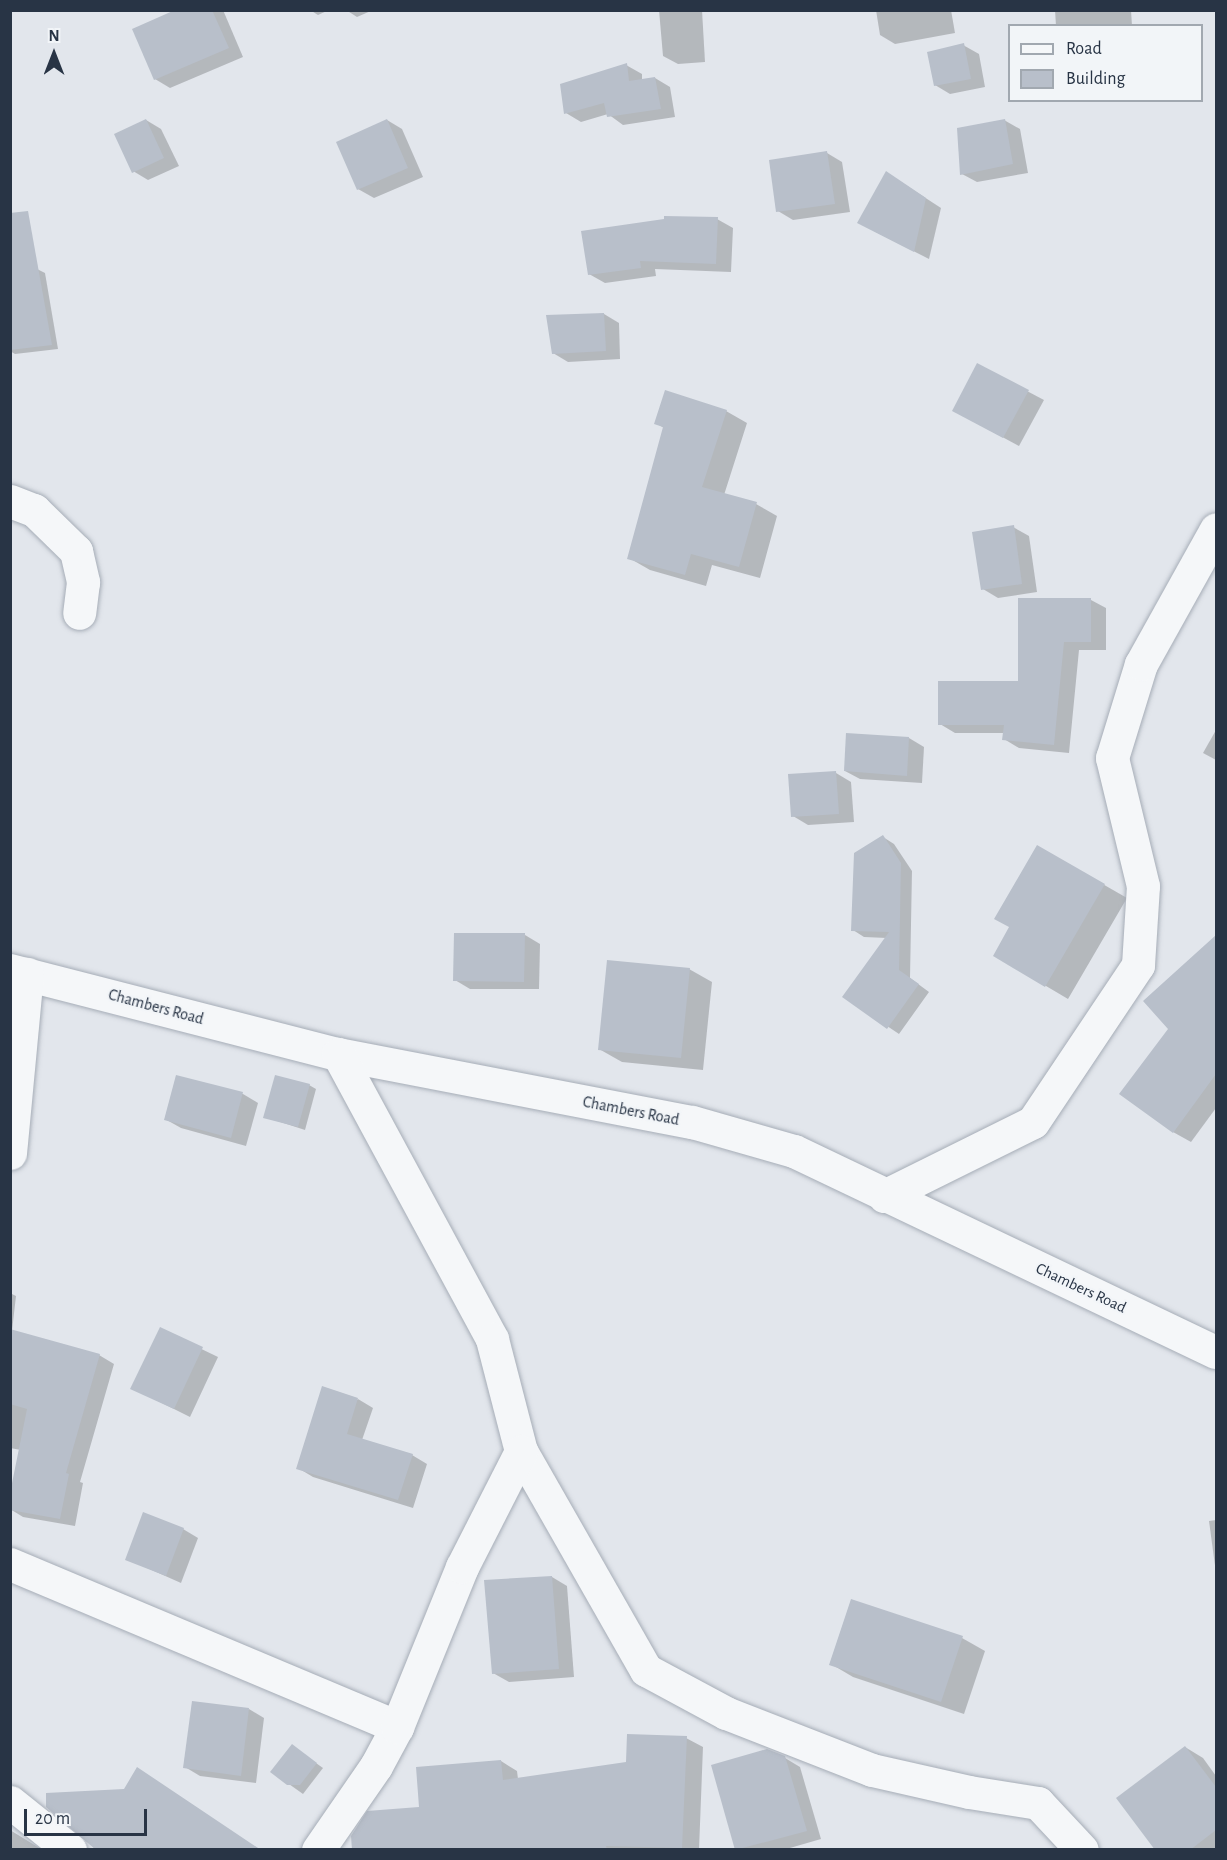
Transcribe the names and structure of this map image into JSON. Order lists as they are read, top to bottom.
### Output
{
  "streets": {
    "street": ["Chambers Road"]
  },
  "legend": ["Road", "Building"],
  "scale_bar": "20 m",
  "north": "top"
}
